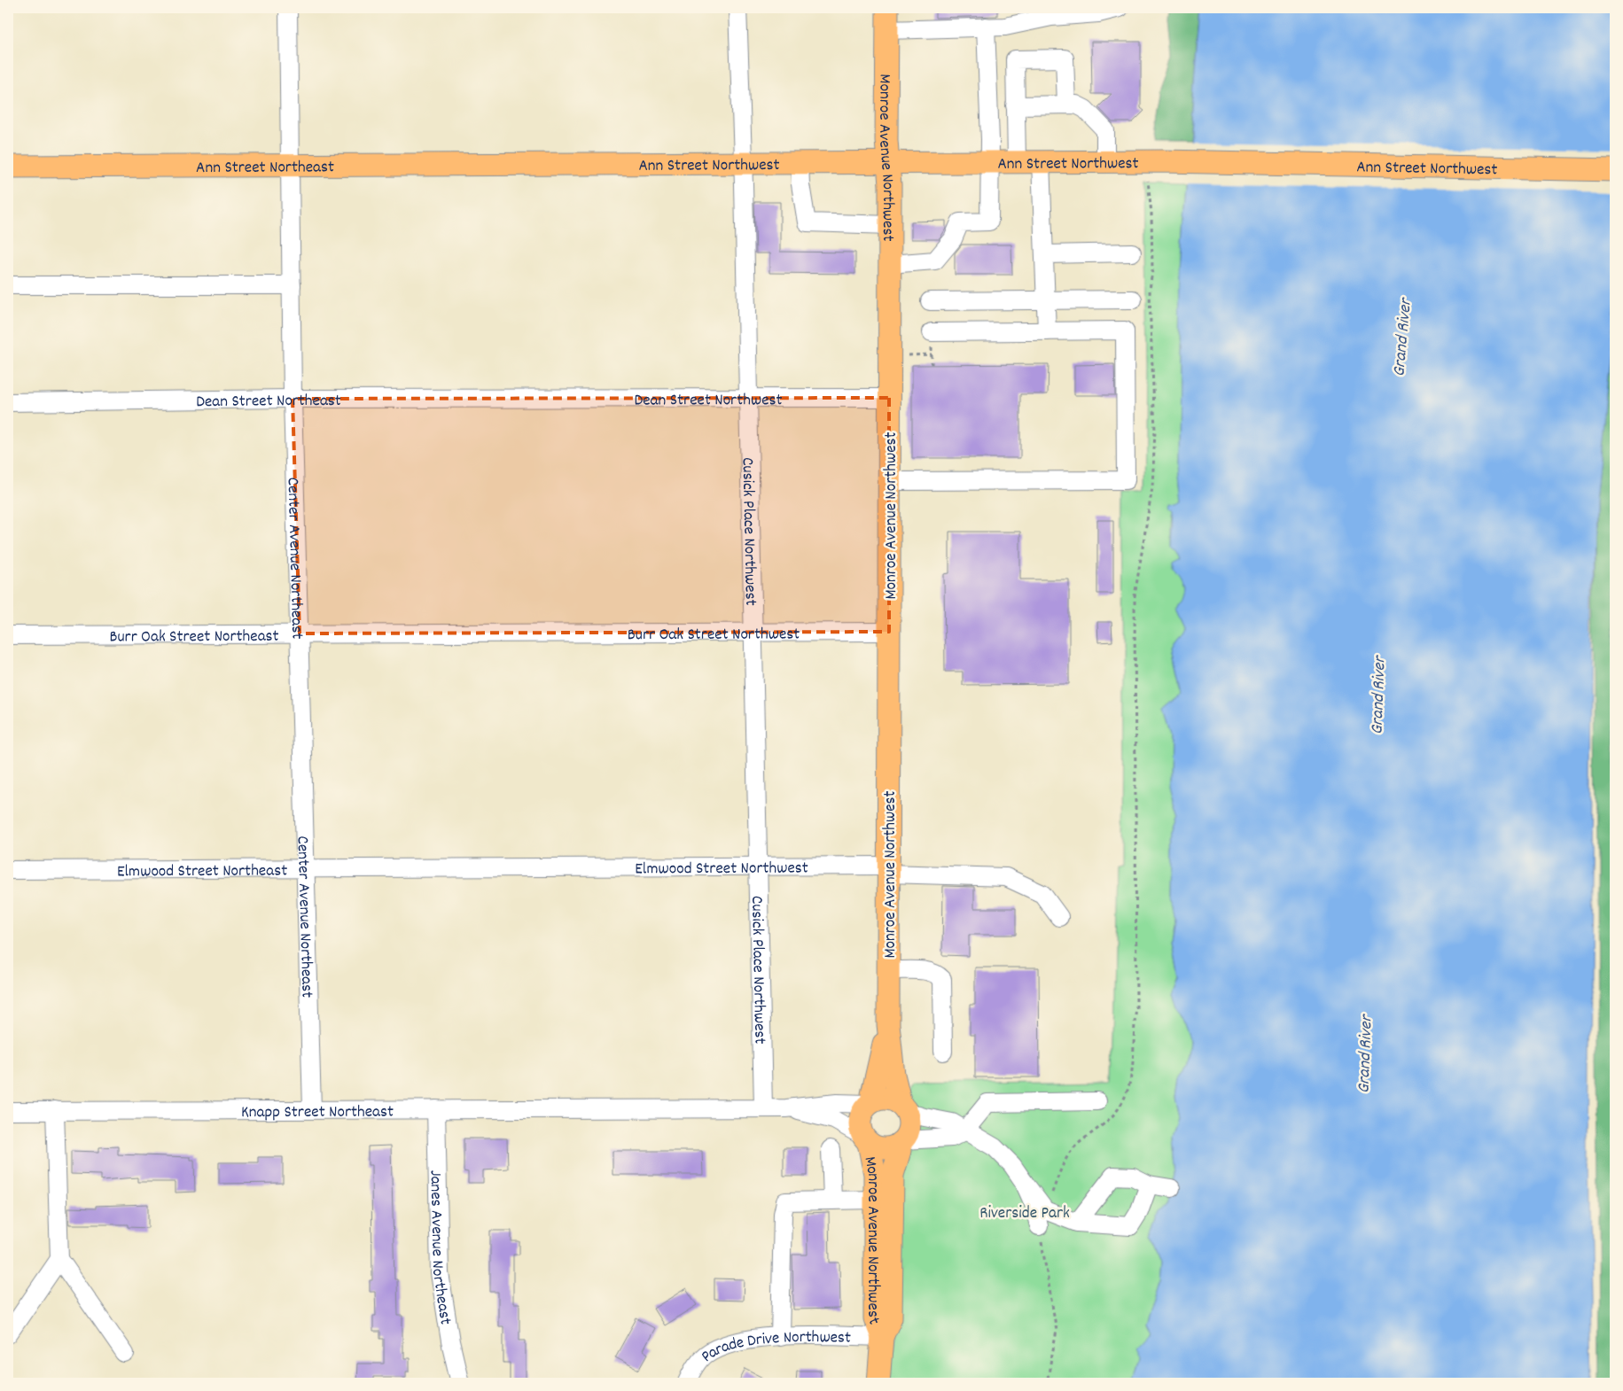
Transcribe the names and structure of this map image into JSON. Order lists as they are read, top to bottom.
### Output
{
  "streets": {
    "main road": ["Monroe Avenue Northwest", "Ann Street Northwest", "Ann Street Northeast"],
    "street": [
      "Dean Street Northwest",
      "Dean Street Northeast",
      "Cusick Place Northwest",
      "Center Avenue Northeast",
      "Burr Oak Street Northwest",
      "Burr Oak Street Northeast",
      "Elmwood Street Northwest",
      "Elmwood Street Northeast",
      "Knapp Street Northeast",
      "Janes Avenue Northeast",
      "Parade Drive Northwest"
    ]
  },
  "crossings": [
    ["Monroe Avenue Northwest", "Ann Street Northwest"],
    ["Monroe Avenue Northwest", "Dean Street Northwest"],
    ["Monroe Avenue Northwest", "Burr Oak Street Northwest"],
    ["Monroe Avenue Northwest", "Elmwood Street Northwest"],
    ["Monroe Avenue Northwest", "Parade Drive Northwest"],
    ["Ann Street Northwest", "Ann Street Northeast"],
    ["Ann Street Northwest", "Cusick Place Northwest"],
    ["Ann Street Northeast", "Center Avenue Northeast"],
    ["Dean Street Northwest", "Dean Street Northeast"],
    ["Dean Street Northwest", "Cusick Place Northwest"],
    ["Dean Street Northeast", "Center Avenue Northeast"],
    ["Cusick Place Northwest", "Burr Oak Street Northwest"],
    ["Cusick Place Northwest", "Elmwood Street Northwest"],
    ["Cusick Place Northwest", "Knapp Street Northeast"],
    ["Center Avenue Northeast", "Burr Oak Street Northeast"],
    ["Center Avenue Northeast", "Elmwood Street Northeast"],
    ["Center Avenue Northeast", "Knapp Street Northeast"],
    ["Burr Oak Street Northwest", "Burr Oak Street Northeast"],
    ["Elmwood Street Northwest", "Elmwood Street Northeast"],
    ["Knapp Street Northeast", "Janes Avenue Northeast"]
  ],
  "water": ["Grand River"],
  "parks": ["Riverside Park"]
}
